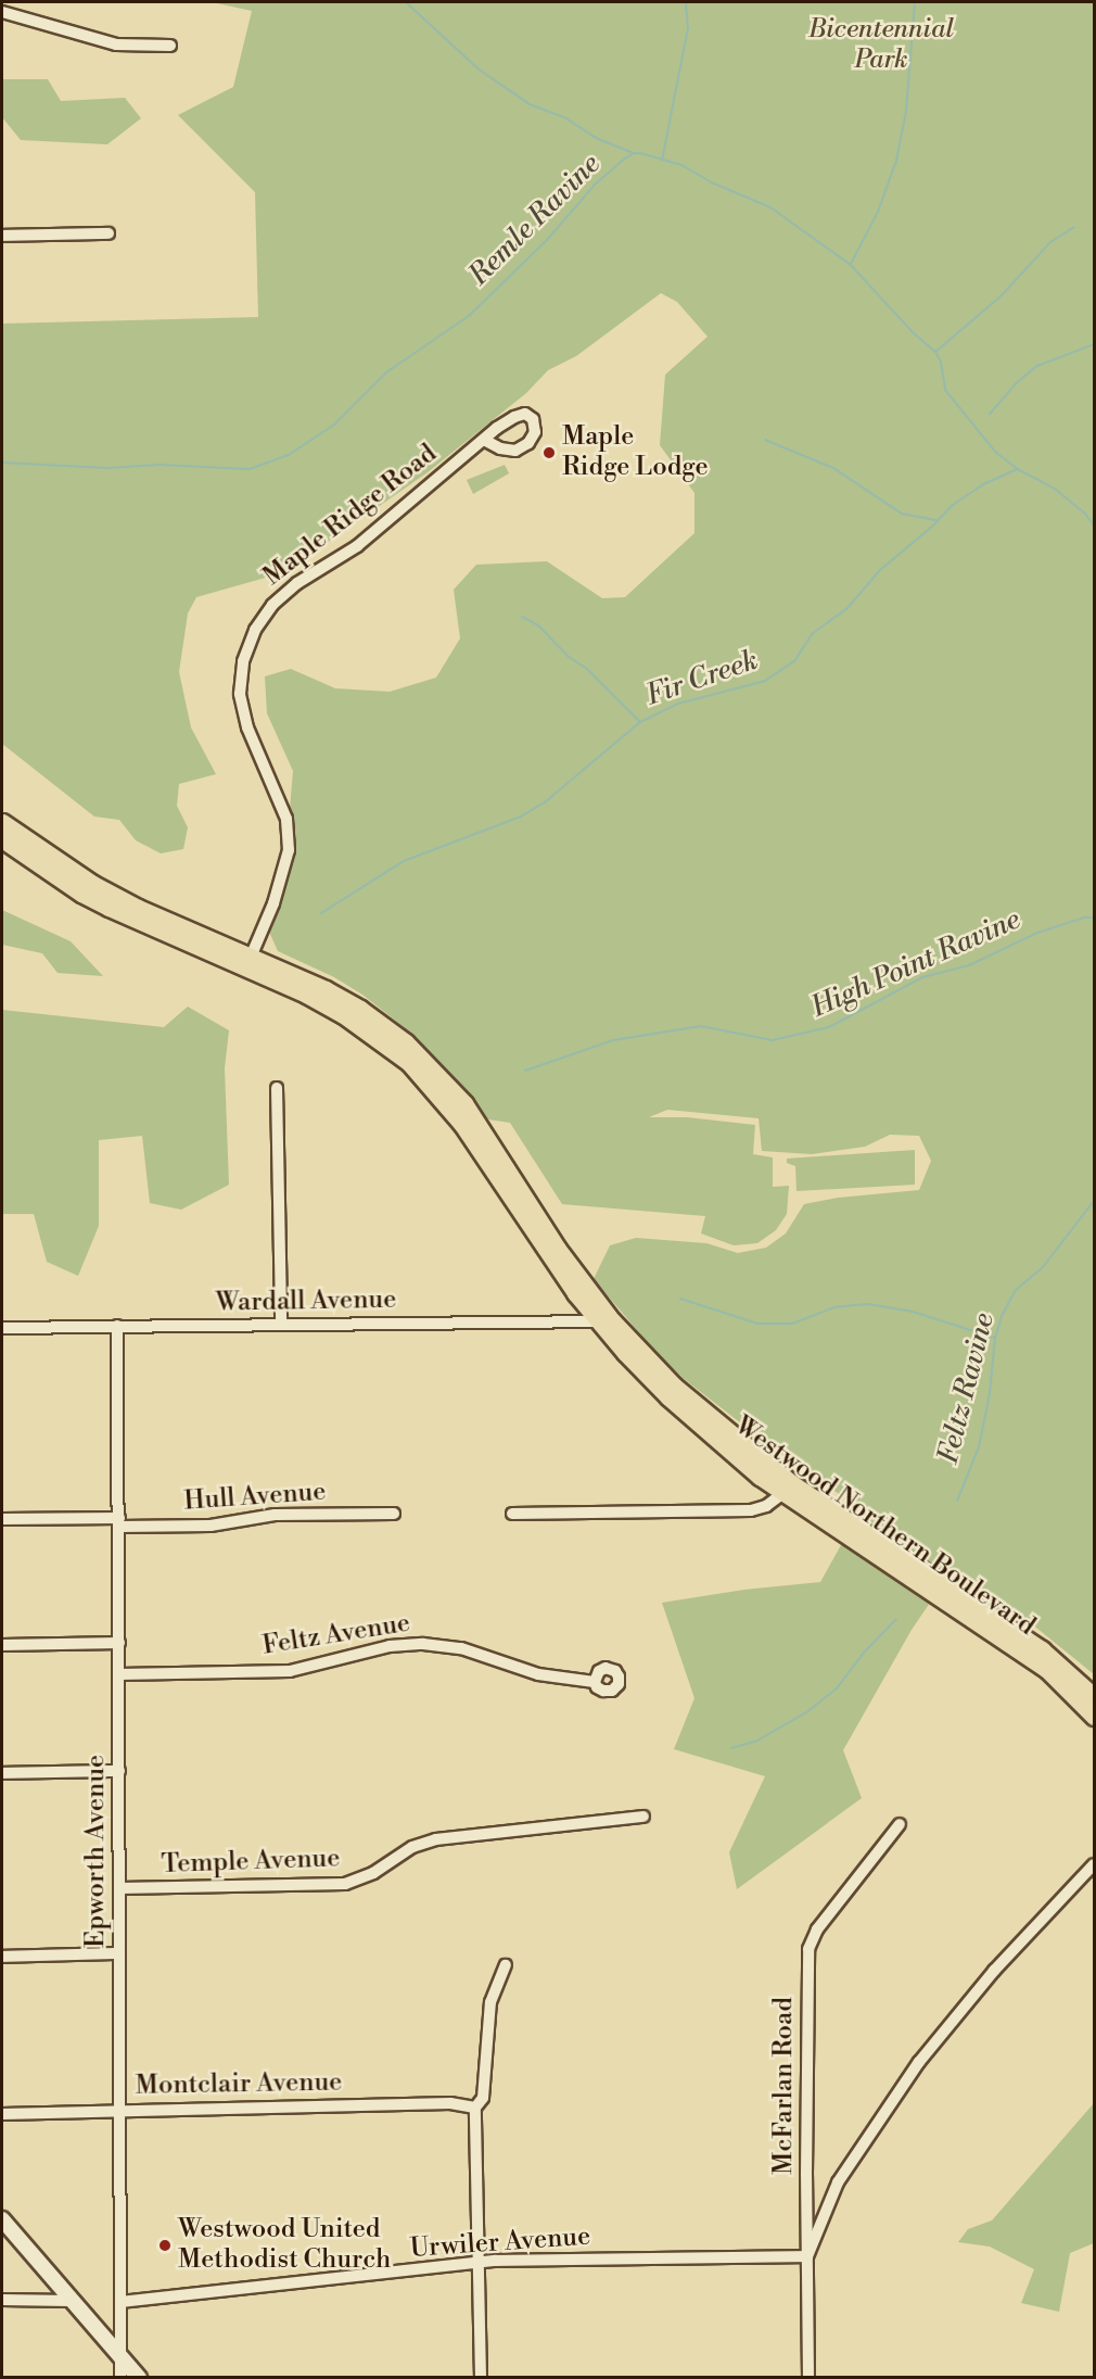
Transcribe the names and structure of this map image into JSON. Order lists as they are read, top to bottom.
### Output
{
  "streets": {
    "main road": ["Westwood Northern Boulevard"],
    "street": [
      "Maple Ridge Road",
      "Wardall Avenue",
      "Hull Avenue",
      "Feltz Avenue",
      "Epworth Avenue",
      "Temple Avenue",
      "Montclair Avenue",
      "McFarlan Road",
      "Urwiler Avenue"
    ]
  },
  "crossings": [
    ["Maple Ridge Road", "Westwood Northern Boulevard"],
    ["Wardall Avenue", "Westwood Northern Boulevard"],
    ["Wardall Avenue", "Epworth Avenue"],
    ["Hull Avenue", "Epworth Avenue"],
    ["Feltz Avenue", "Epworth Avenue"],
    ["Epworth Avenue", "Temple Avenue"],
    ["Epworth Avenue", "Montclair Avenue"],
    ["Epworth Avenue", "Urwiler Avenue"],
    ["McFarlan Road", "Urwiler Avenue"]
  ],
  "water": [
    "Remle Ravine",
    "Fir Creek",
    "High Point Ravine",
    "Feltz Ravine"
  ],
  "parks": ["Bicentennial Park"],
  "places": ["Maple Ridge Lodge", "Westwood United Methodist Church"]
}
